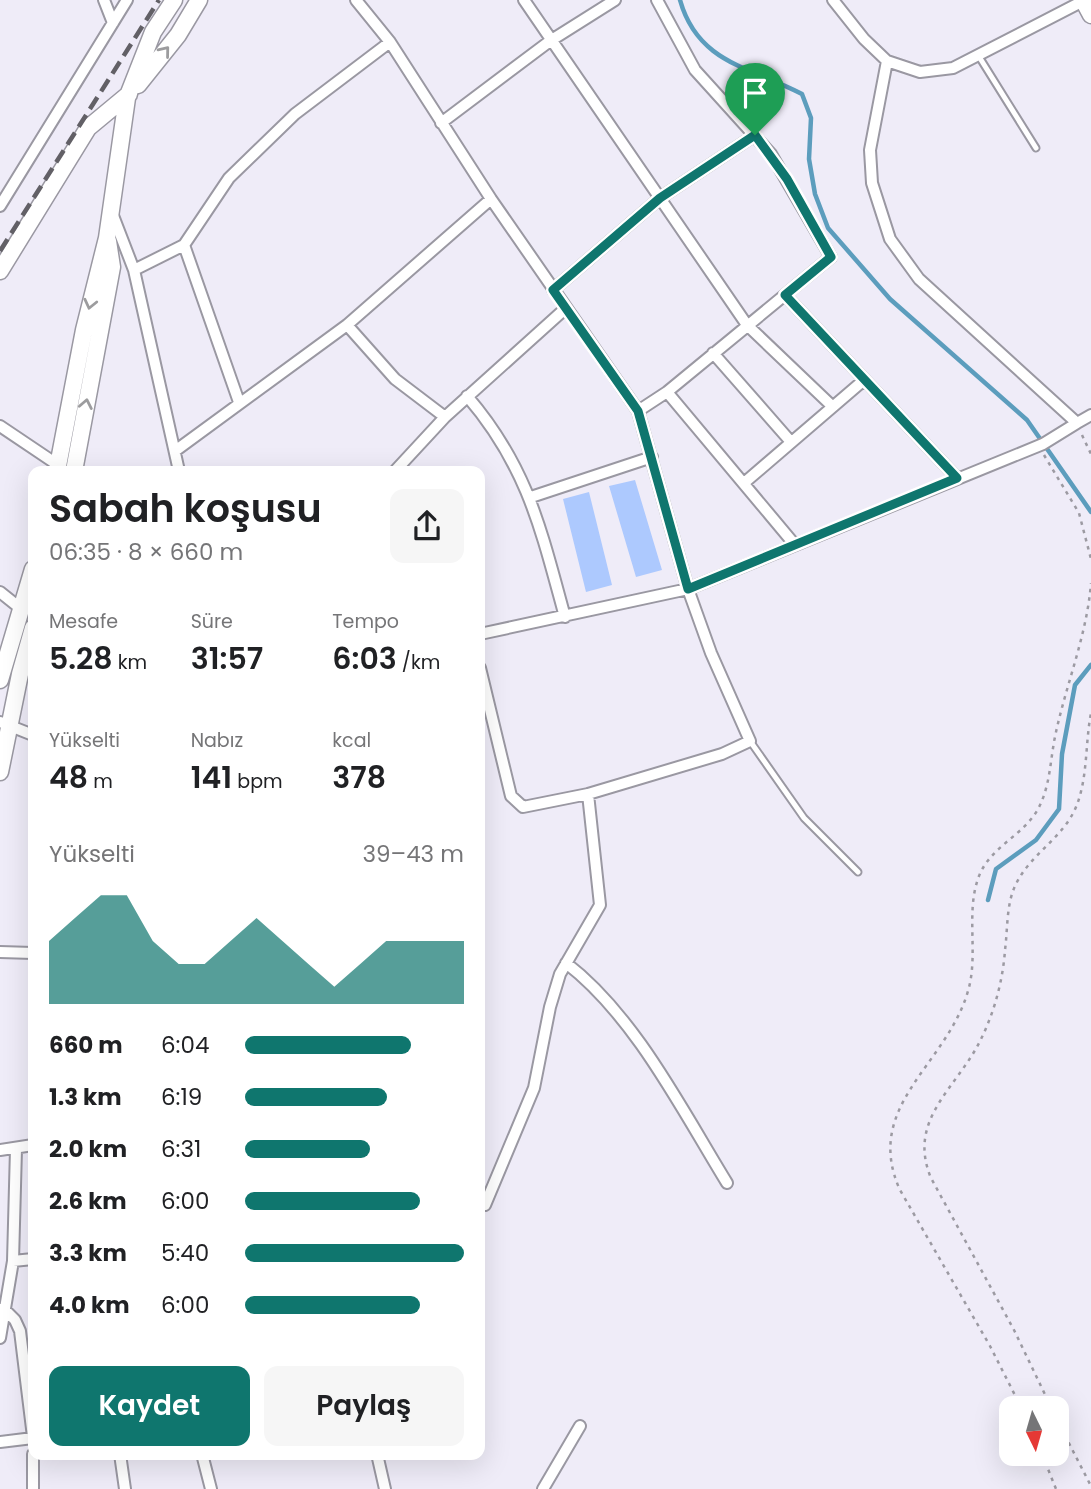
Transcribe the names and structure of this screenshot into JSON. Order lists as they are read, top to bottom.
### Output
{
  "north": "bottom",
  "page": {
    "heading": ["Sabah koşusu", "06:35 · 8 × 660 m"],
    "stats": [
      ["Mesafe", "5.28 km"],
      ["Süre", "31:57"],
      ["Tempo", "6:03 /km"],
      ["Yükselti", "48 m"],
      ["Nabız", "141 bpm"],
      ["kcal", "378"]
    ],
    "chart": ["Yükselti", "39–43 m"],
    "list": [
      {
        "name": "660 m",
        "note": "6:04"
      },
      {
        "name": "1.3 km",
        "note": "6:19"
      },
      {
        "name": "2.0 km",
        "note": "6:31"
      },
      {
        "name": "2.6 km",
        "note": "6:00"
      },
      {
        "name": "3.3 km",
        "note": "5:40"
      },
      {
        "name": "4.0 km",
        "note": "6:00"
      }
    ],
    "buttons": ["Kaydet", "Paylaş"]
  }
}
